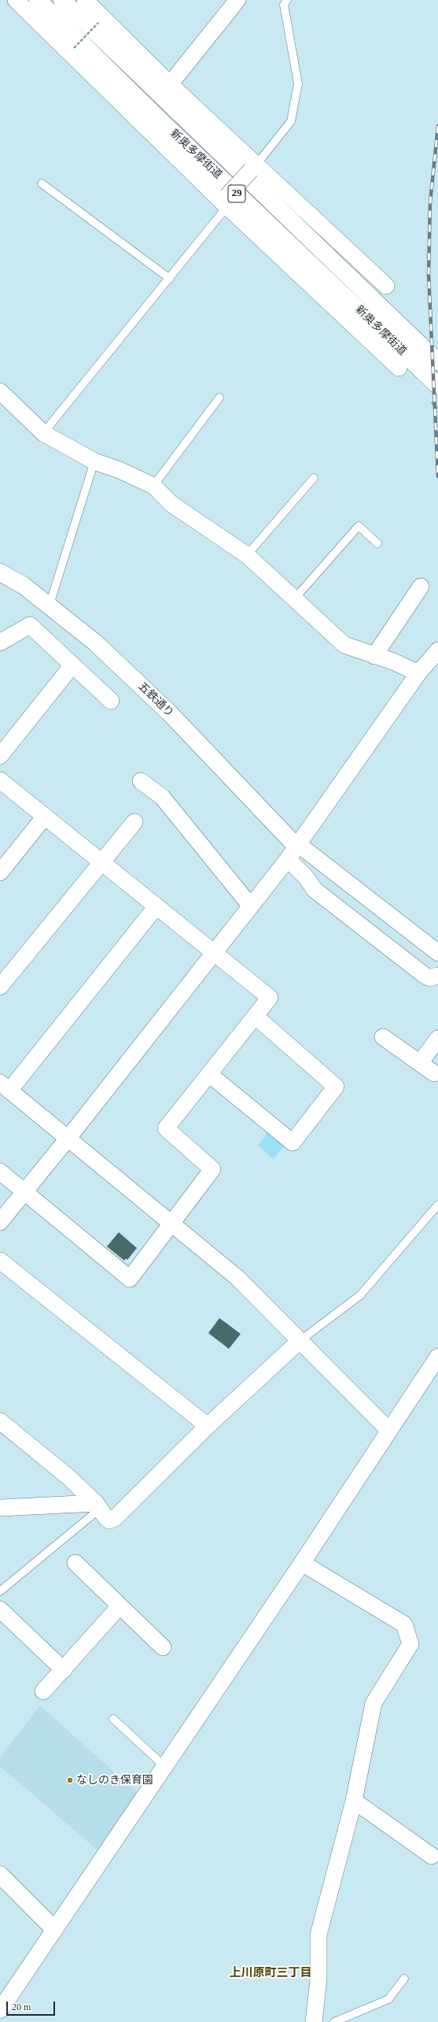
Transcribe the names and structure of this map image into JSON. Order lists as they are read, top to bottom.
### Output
{
  "streets": {
    "main road": ["新奥多摩街道", "29", "五鉄通り"]
  },
  "districts": ["上川原町三丁目"],
  "places": ["なしのき保育園"],
  "scale_bar": "20 m"
}
